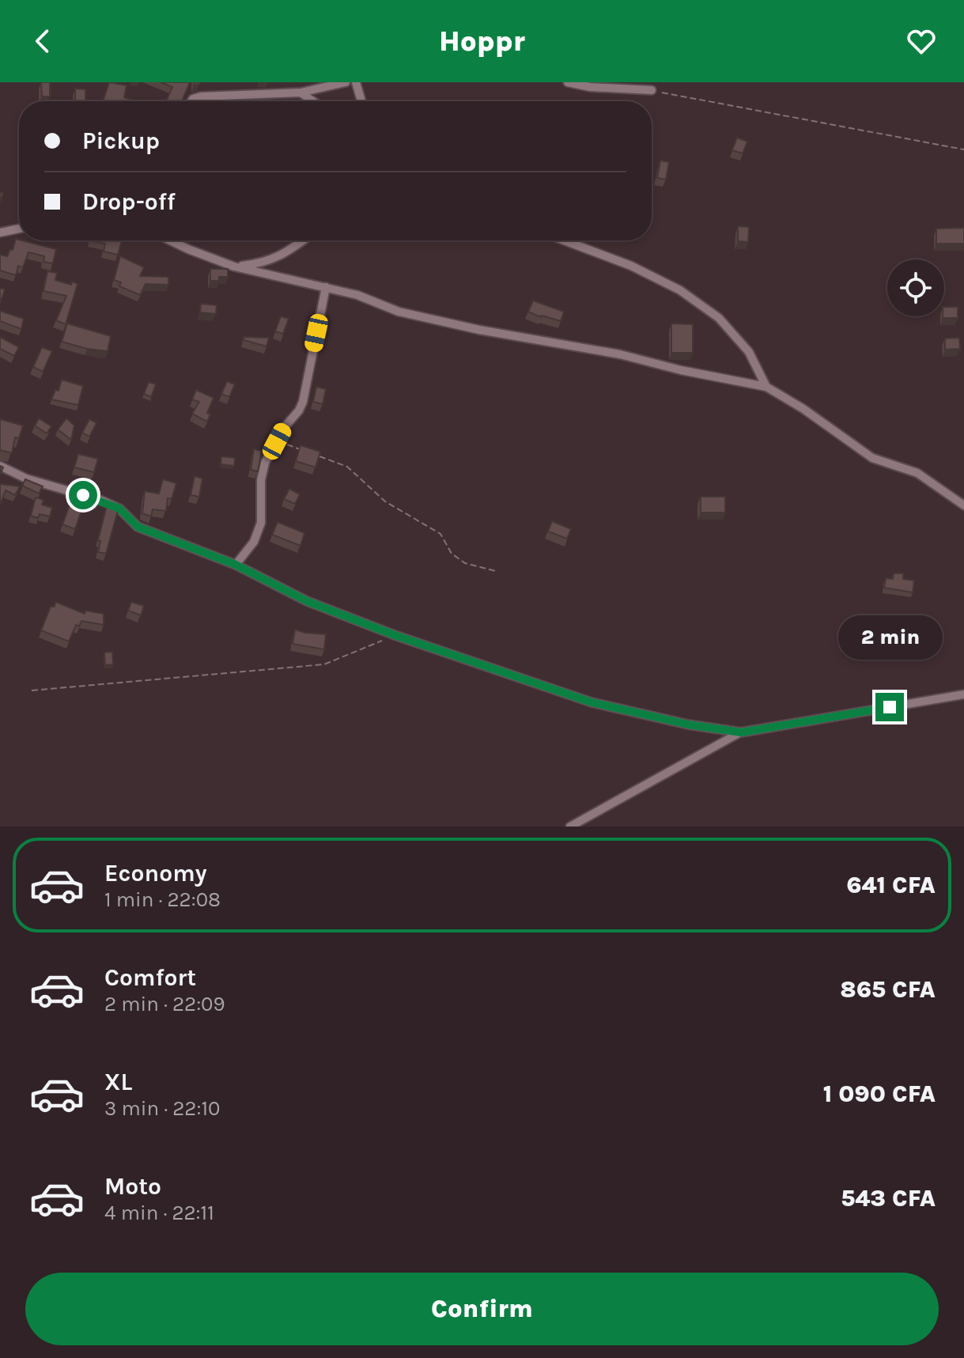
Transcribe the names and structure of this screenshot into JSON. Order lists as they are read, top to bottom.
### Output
{
  "page": {
    "header": "Hoppr",
    "banner": ["Pickup", "Drop-off"],
    "bubble": "2 min",
    "list": [
      {
        "name": "Economy",
        "note": "1 min · 22:08",
        "value": "641 CFA"
      },
      {
        "name": "Comfort",
        "note": "2 min · 22:09",
        "value": "865 CFA"
      },
      {
        "name": "XL",
        "note": "3 min · 22:10",
        "value": "1 090 CFA"
      },
      {
        "name": "Moto",
        "note": "4 min · 22:11",
        "value": "543 CFA"
      }
    ],
    "buttons": "Confirm"
  }
}
